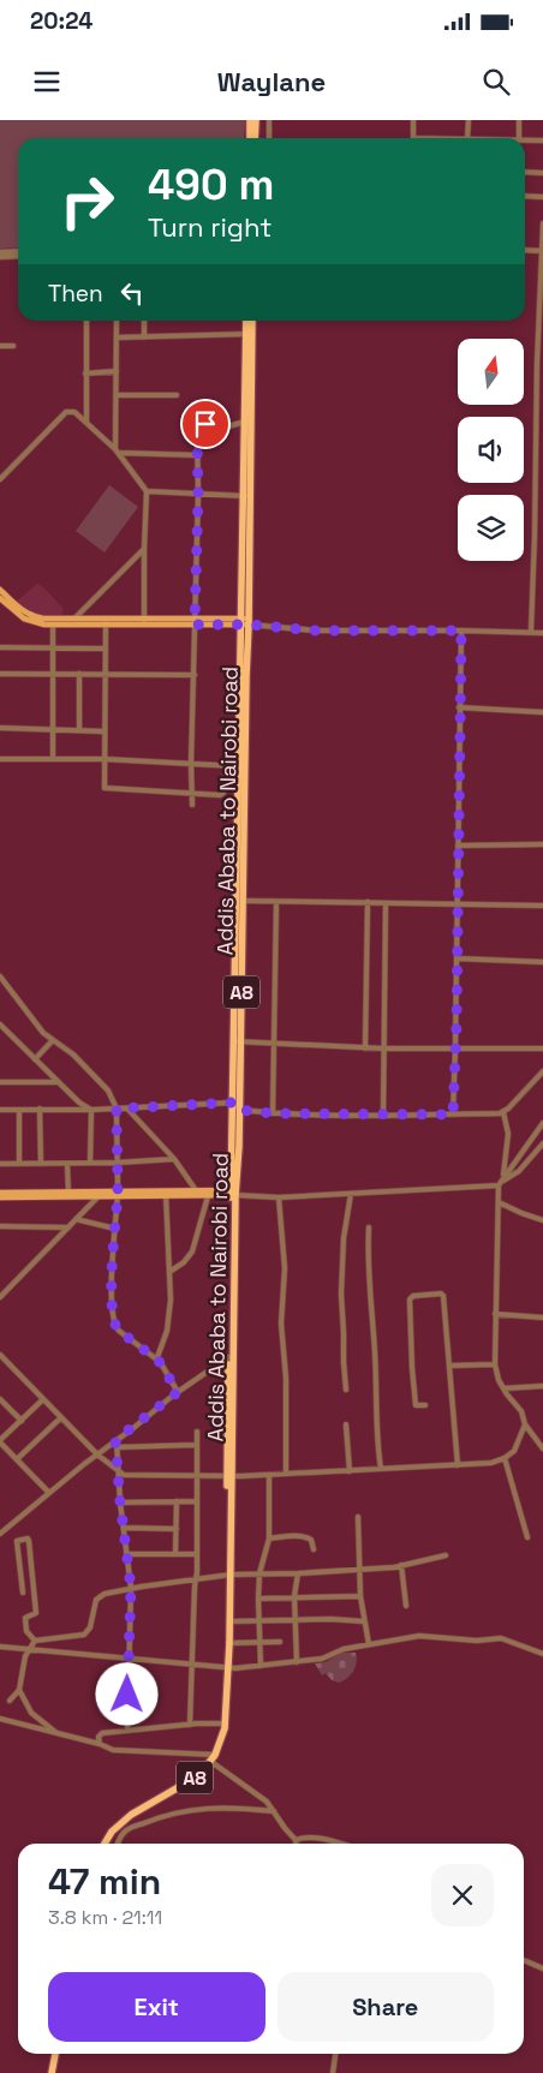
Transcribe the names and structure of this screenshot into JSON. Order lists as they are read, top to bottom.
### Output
{
  "streets": {
    "highway": ["Addis Ababa to Nairobi road", "A8"]
  },
  "crossings": [
    ["Addis Ababa to Nairobi road", "A8"]
  ],
  "north": "top",
  "page": {
    "status": "20:24",
    "header": "Waylane",
    "turn": ["490 m", "Turn right"],
    "then": "Then",
    "heading": ["47 min", "3.8 km · 21:11"],
    "buttons": ["Exit", "Share"]
  }
}
